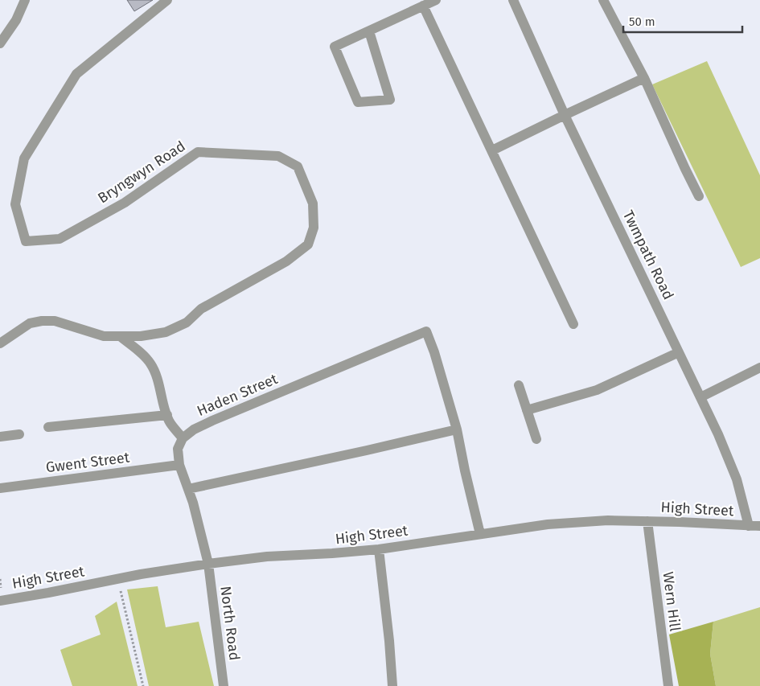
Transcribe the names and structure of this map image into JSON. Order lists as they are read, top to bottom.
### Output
{
  "streets": {
    "street": [
      "Bryngwyn Road",
      "Twmpath Road",
      "Haden Street",
      "Gwent Street",
      "High Street",
      "Wern Hill",
      "North Road"
    ]
  },
  "crossings": [
    ["Twmpath Road", "High Street"],
    ["High Street", "Wern Hill"],
    ["High Street", "North Road"]
  ],
  "scale_bar": "50 m"
}
